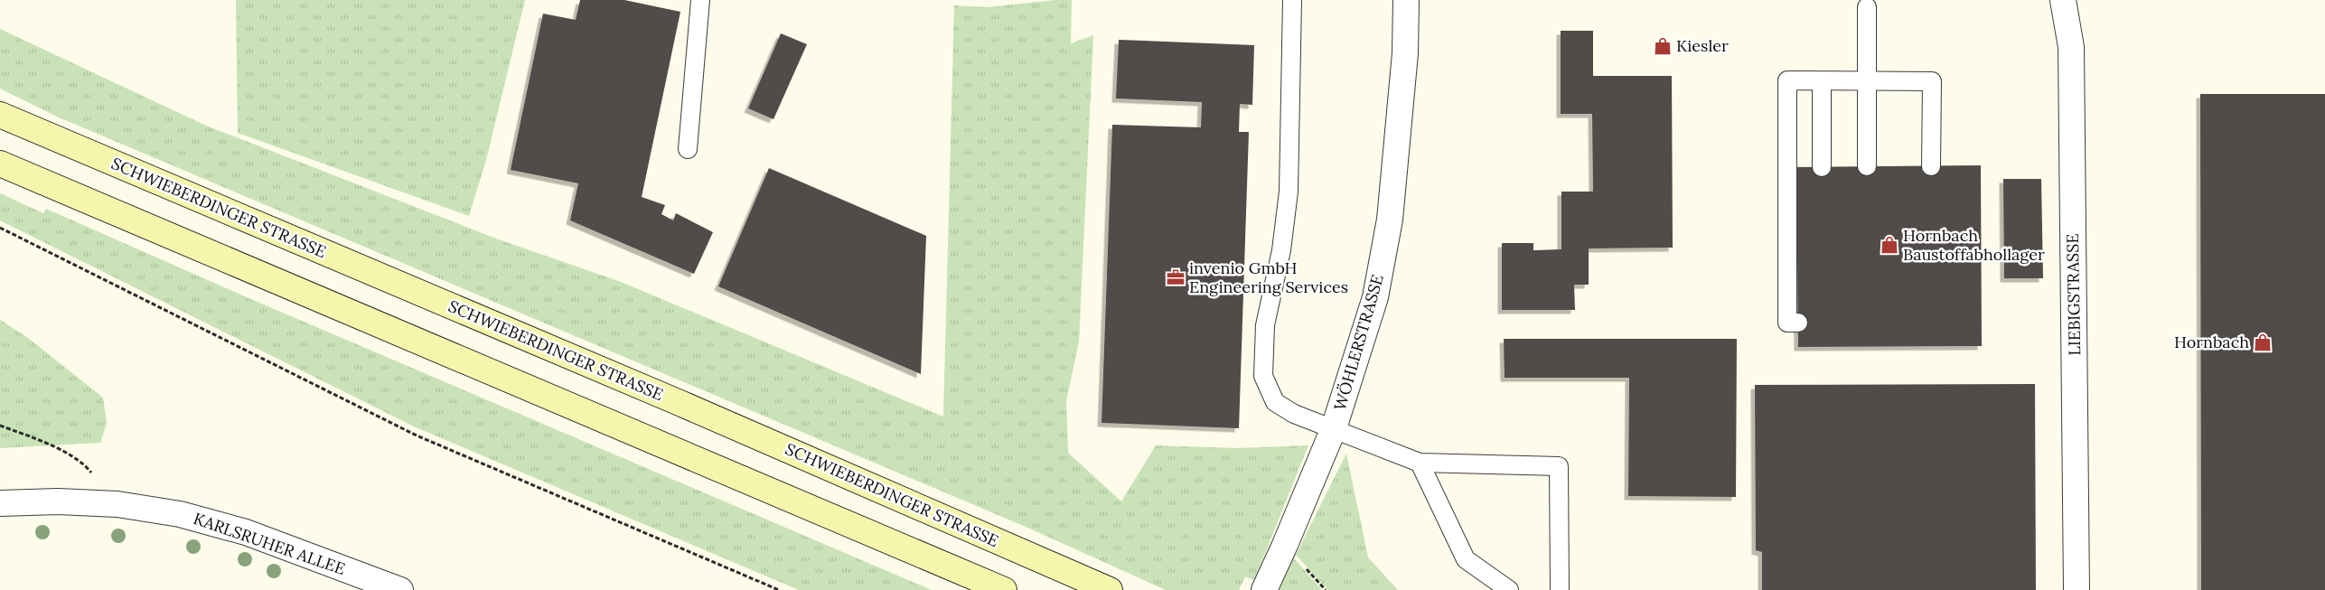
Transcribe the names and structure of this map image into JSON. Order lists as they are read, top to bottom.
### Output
{
  "streets": {
    "main road": ["SCHWIEBERDINGER STRASSE"],
    "street": ["LIEBIGSTRASSE", "WÖHLERSTRASSE", "KARLSRUHER ALLEE"]
  },
  "places": {
    "shop": ["Kiesler", "Hornbach Baustoffabhollager", "Hornbach"],
    "office": ["invenio GmbH Engineering Services"]
  }
}
